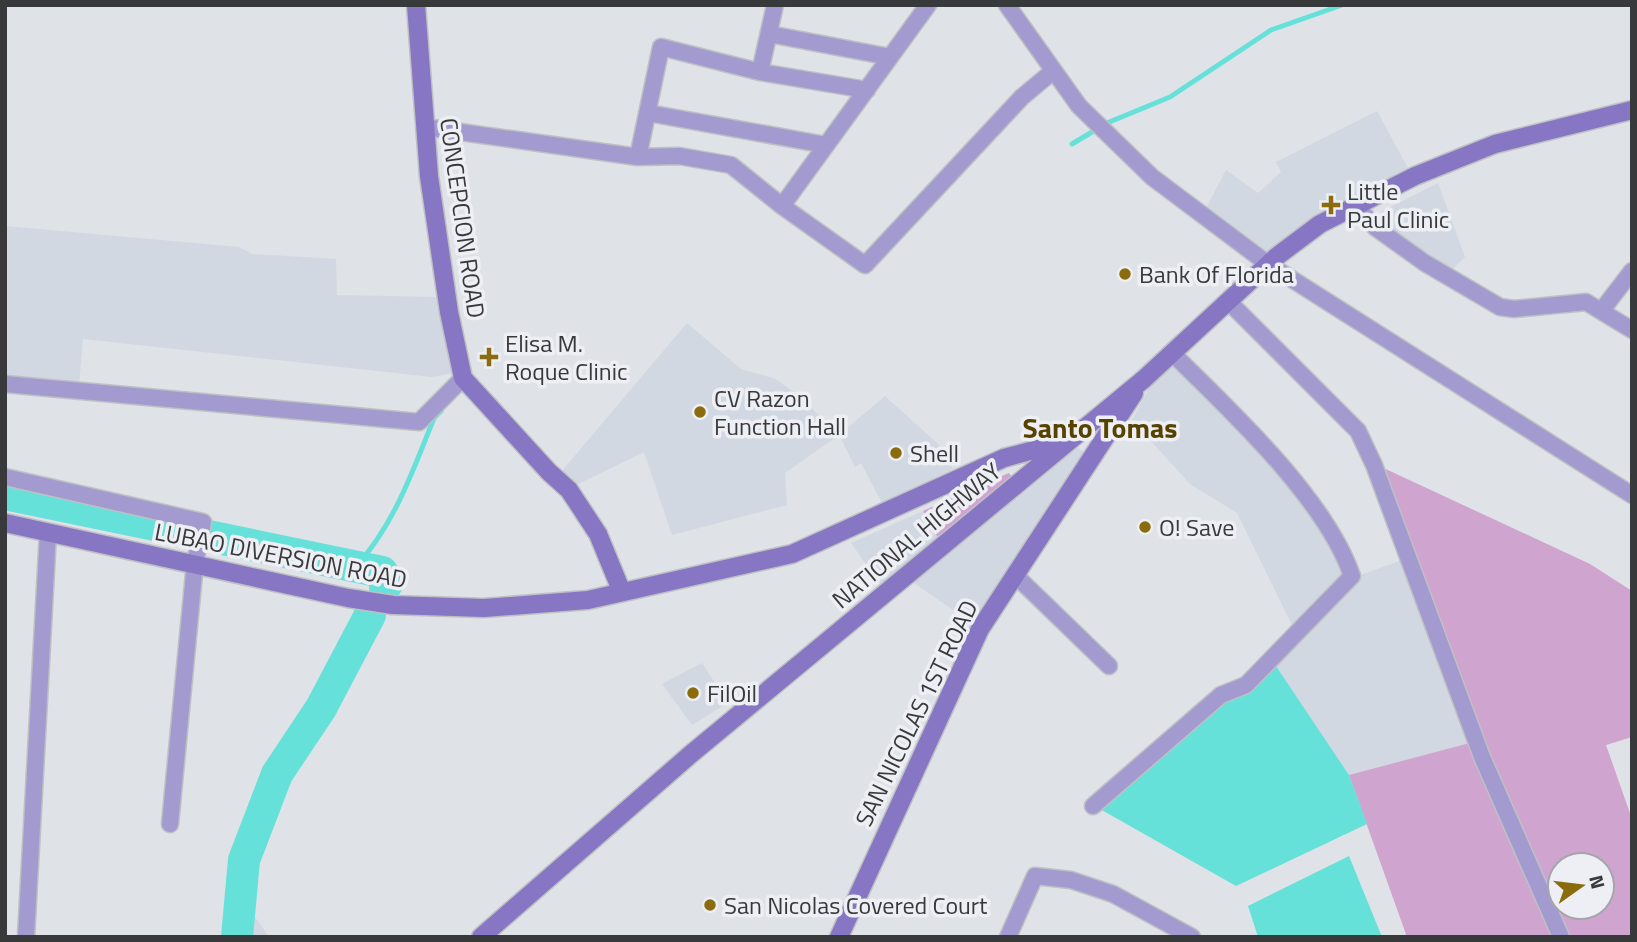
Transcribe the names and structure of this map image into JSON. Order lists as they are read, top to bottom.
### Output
{
  "streets": {
    "main road": [
      "CONCEPCION ROAD",
      "NATIONAL HIGHWAY",
      "LUBAO DIVERSION ROAD",
      "SAN NICOLAS 1ST ROAD"
    ]
  },
  "crossings": [
    ["NATIONAL HIGHWAY", "LUBAO DIVERSION ROAD"],
    ["NATIONAL HIGHWAY", "SAN NICOLAS 1ST ROAD"]
  ],
  "districts": ["Santo Tomas"],
  "places": {
    "health": ["Little Paul Clinic", "Elisa M. Roque Clinic"],
    "other": [
      "Bank Of Florida",
      "CV Razon Function Hall",
      "Shell",
      "O! Save",
      "FilOil",
      "San Nicolas Covered Court"
    ]
  },
  "north": "right"
}
